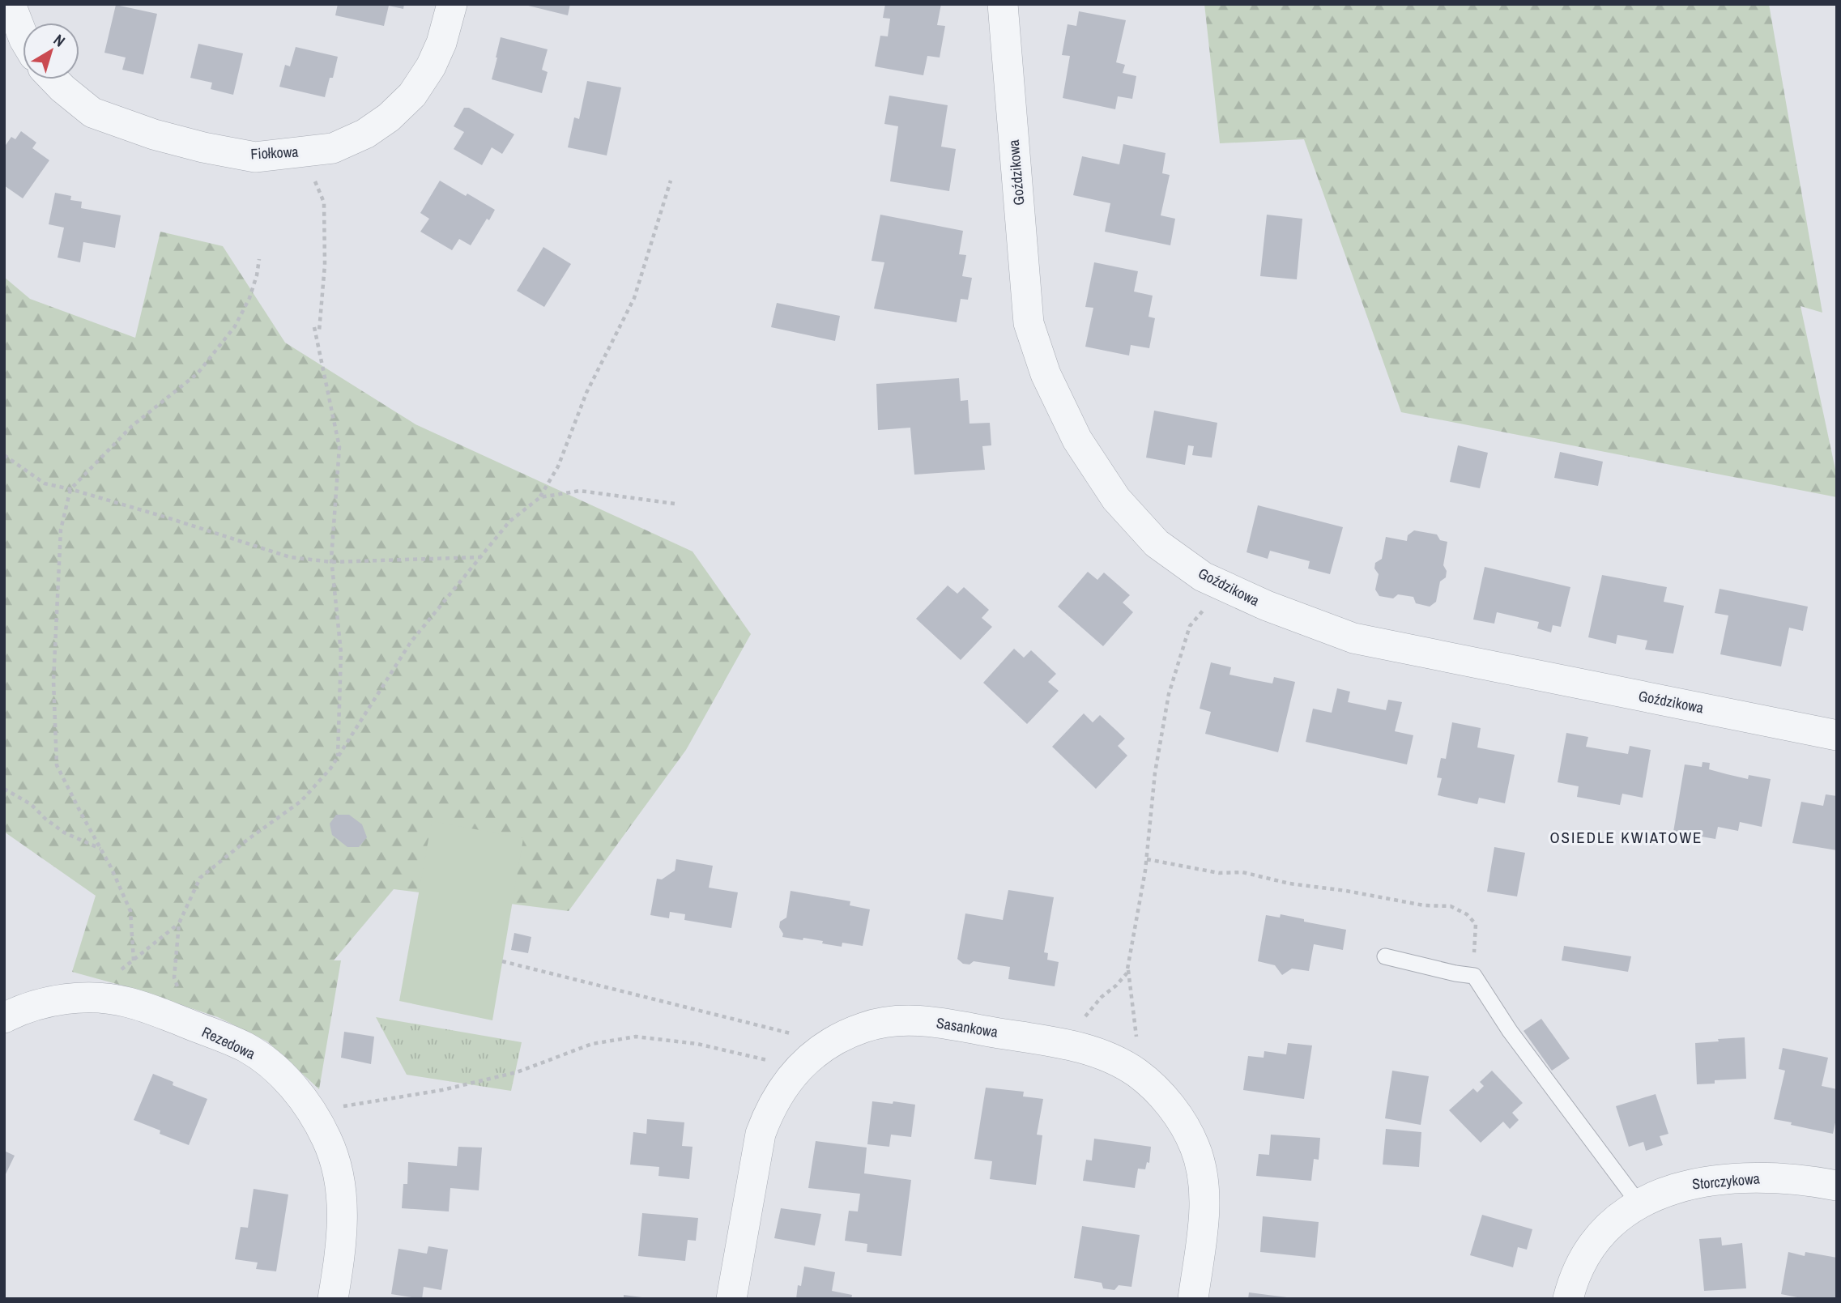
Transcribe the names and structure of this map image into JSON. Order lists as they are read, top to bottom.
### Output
{
  "streets": {
    "street": [
      "Fiołkowa",
      "Goździkowa",
      "Sasankowa",
      "Rezedowa",
      "Storczykowa"
    ]
  },
  "districts": ["OSIEDLE KWIATOWE"],
  "north": "top right"
}
